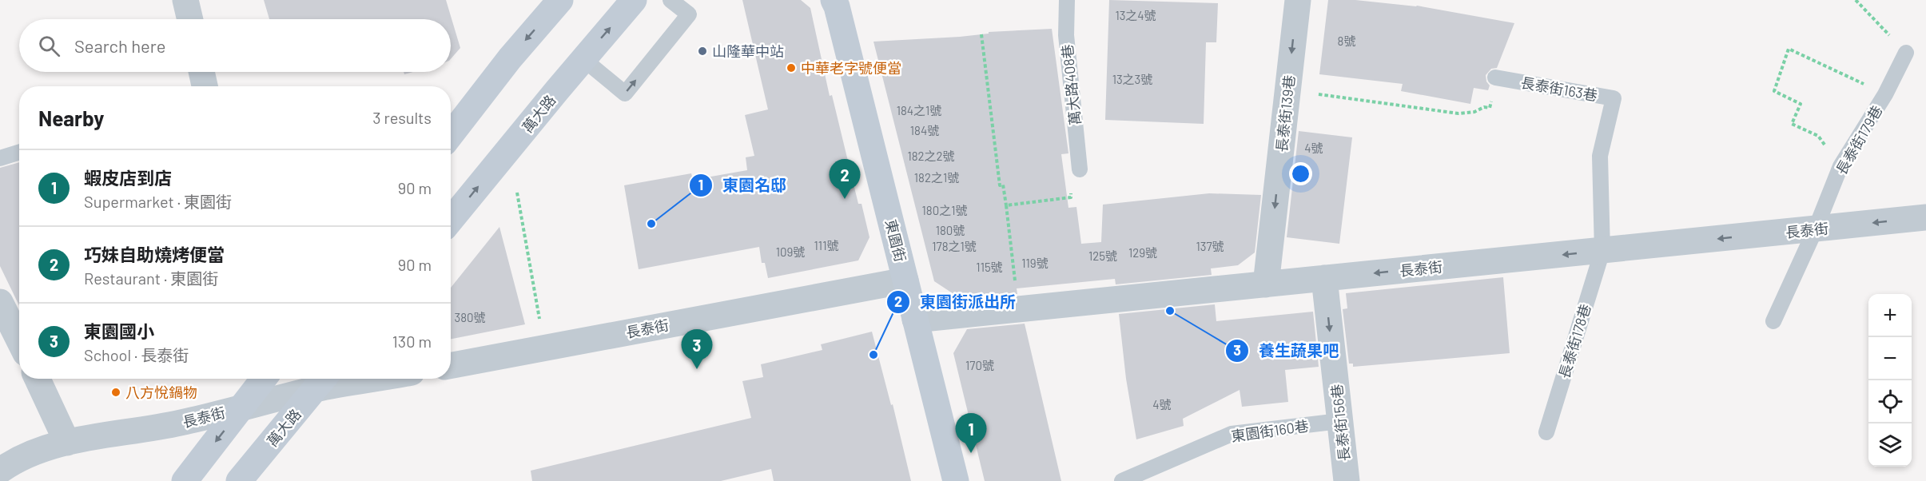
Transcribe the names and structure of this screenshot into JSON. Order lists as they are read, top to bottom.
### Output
{
  "streets": {
    "main road": ["萬大路", "東園街"],
    "street": ["長泰街139巷", "長泰街", "長泰街156巷"],
    "lane": [
      "萬大路408巷",
      "長泰街163巷",
      "長泰街179巷",
      "長泰街178巷",
      "東園街160巷"
    ]
  },
  "crossings": [
    ["長泰街163巷", "長泰街"],
    ["長泰街163巷", "長泰街178巷"],
    ["萬大路", "長泰街"],
    ["長泰街139巷", "長泰街"],
    ["長泰街179巷", "長泰街"],
    ["長泰街", "東園街"],
    ["長泰街", "長泰街178巷"],
    ["長泰街", "長泰街156巷"],
    ["長泰街156巷", "東園街160巷"]
  ],
  "one_way": ["長泰街139巷", "長泰街156巷"],
  "places": [
    "山隆華中站",
    "中華老字號便當",
    "東園名邸",
    "養生蔬果吧",
    "東園街派出所",
    "八方悅鍋物"
  ],
  "house_numbers": [
    "13之4號",
    "8號",
    "13之3號",
    "184之1號",
    "184號",
    "4號",
    "182之2號",
    "182之1號",
    "180之1號",
    "180號",
    "111號",
    "178之1號",
    "137號",
    "109號",
    "129號",
    "125號",
    "119號",
    "115號",
    "380號",
    "170號",
    "4號"
  ],
  "page": {
    "search": "Search here",
    "heading": ["Nearby", "3 results"],
    "list": [
      {
        "mark": "1",
        "name": "蝦皮店到店",
        "note": "Supermarket · 東園街",
        "value": "90 m"
      },
      {
        "mark": "2",
        "name": "巧妹自助燒烤便當",
        "note": "Restaurant · 東園街",
        "value": "90 m"
      },
      {
        "mark": "3",
        "name": "東園國小",
        "note": "School · 長泰街",
        "value": "130 m"
      }
    ],
    "pins": ["2", "3", "1"],
    "map_buttons": ["+", "−"]
  }
}
